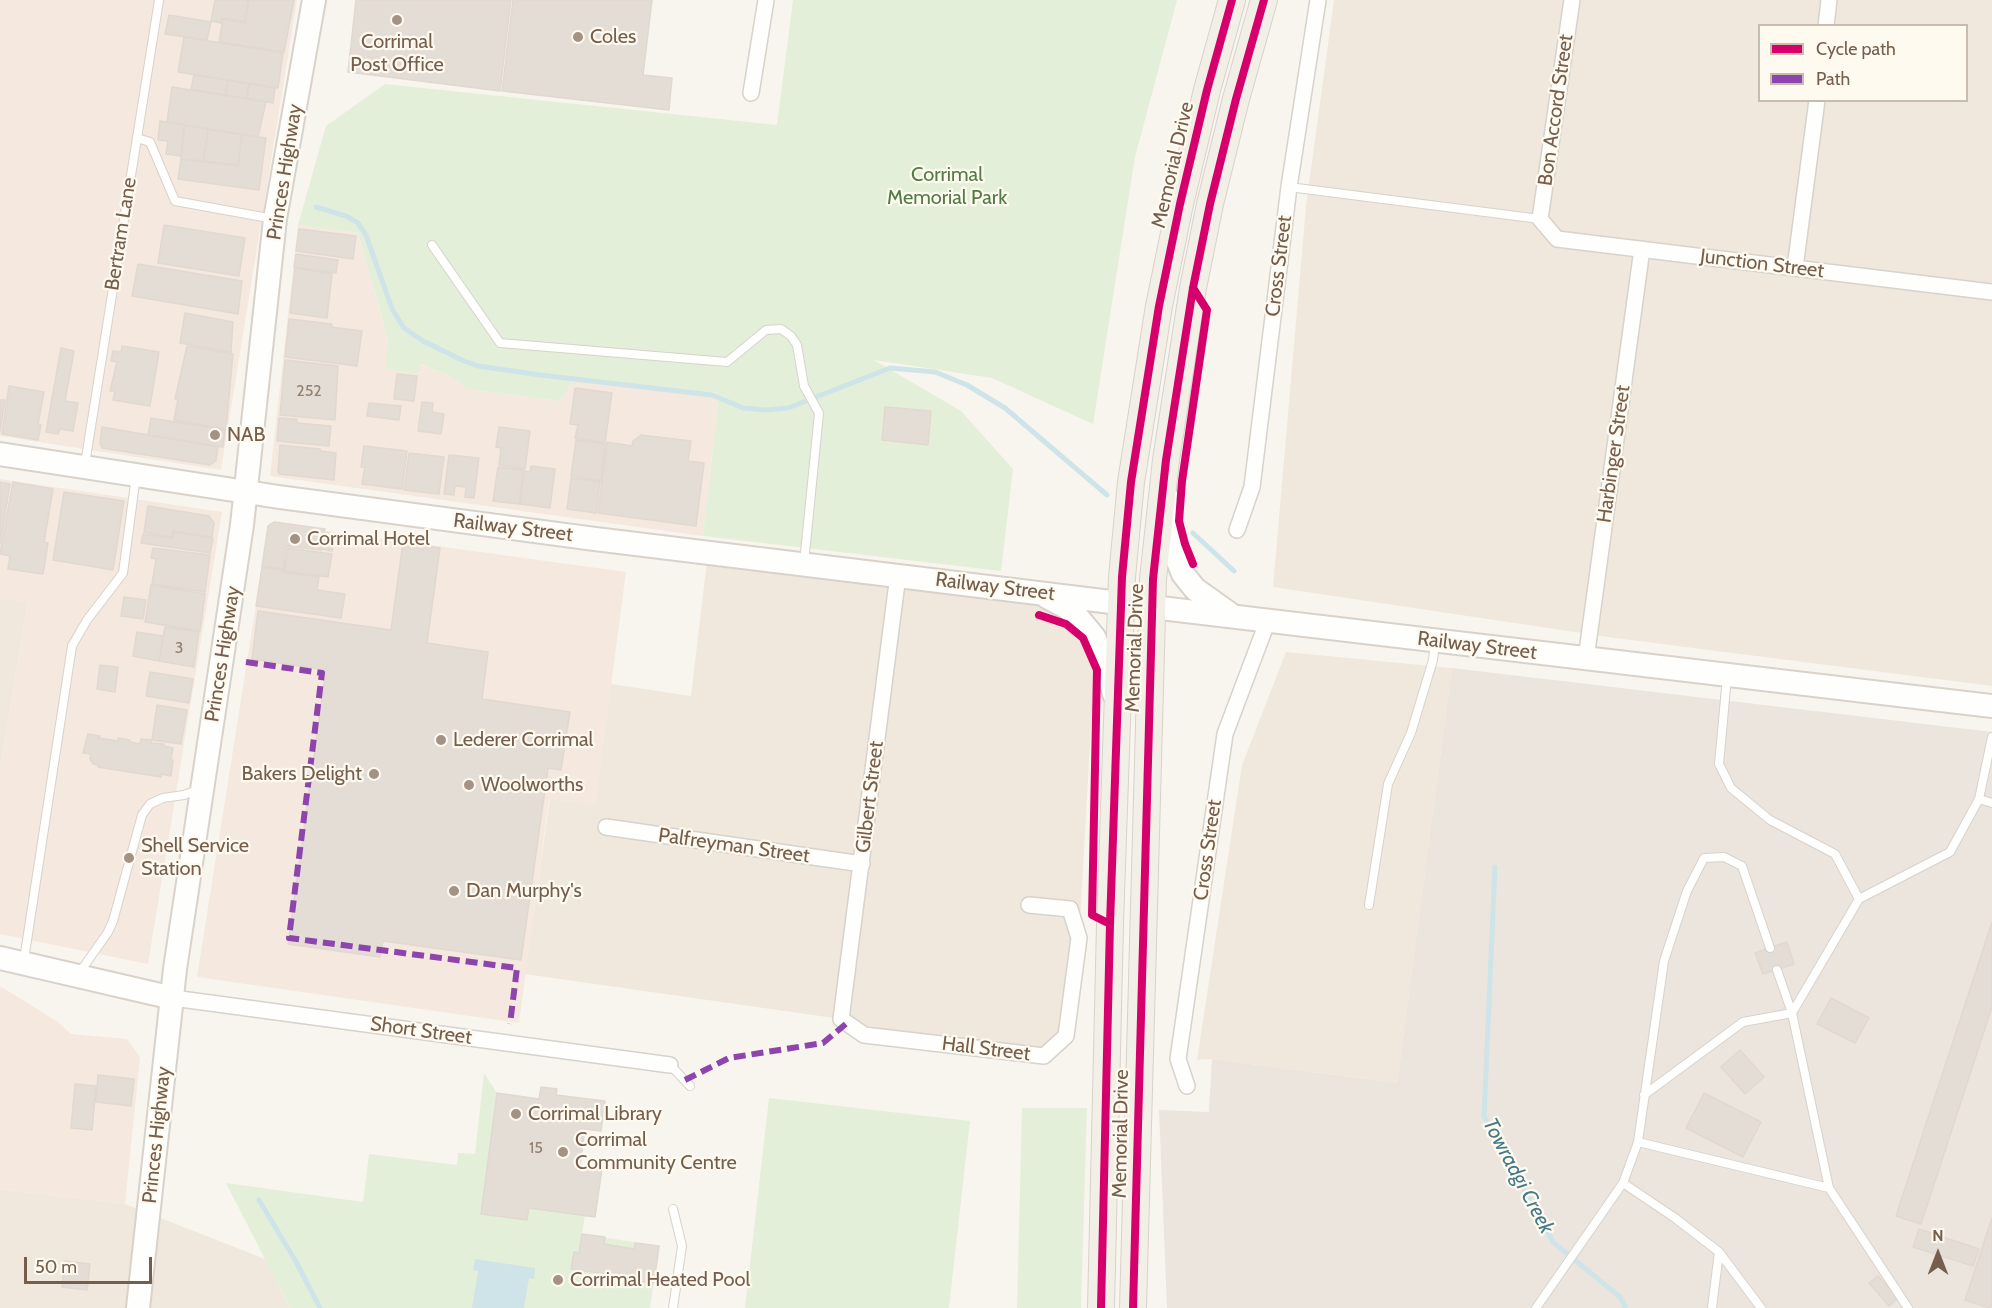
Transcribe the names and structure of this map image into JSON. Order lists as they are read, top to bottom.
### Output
{
  "streets": {
    "main road": ["Memorial Drive", "Princes Highway", "Railway Street"],
    "street": [
      "Bon Accord Street",
      "Junction Street",
      "Cross Street",
      "Harbinger Street",
      "Gilbert Street",
      "Palfreyman Street",
      "Short Street",
      "Hall Street"
    ],
    "lane": ["Bertram Lane"]
  },
  "crossings": [
    ["Bon Accord Street", "Junction Street"],
    ["Memorial Drive", "Railway Street"],
    ["Princes Highway", "Railway Street"],
    ["Princes Highway", "Short Street"],
    ["Bertram Lane", "Railway Street"],
    ["Junction Street", "Harbinger Street"],
    ["Cross Street", "Railway Street"],
    ["Harbinger Street", "Railway Street"],
    ["Railway Street", "Gilbert Street"],
    ["Gilbert Street", "Palfreyman Street"],
    ["Gilbert Street", "Hall Street"]
  ],
  "water": ["Towradgi Creek"],
  "parks": ["Corrimal Memorial Park"],
  "places": [
    "Corrimal Post Office",
    "Coles",
    "NAB",
    "Corrimal Hotel",
    "Lederer Corrimal",
    "Bakers Delight",
    "Woolworths",
    "Shell Service Station",
    "Dan Murphy's",
    "Corrimal Library",
    "Corrimal Community Centre",
    "Corrimal Heated Pool"
  ],
  "house_numbers": ["252", "3", "15"],
  "legend": ["Cycle path", "Path"],
  "scale_bar": "50 m",
  "north": "top"
}
